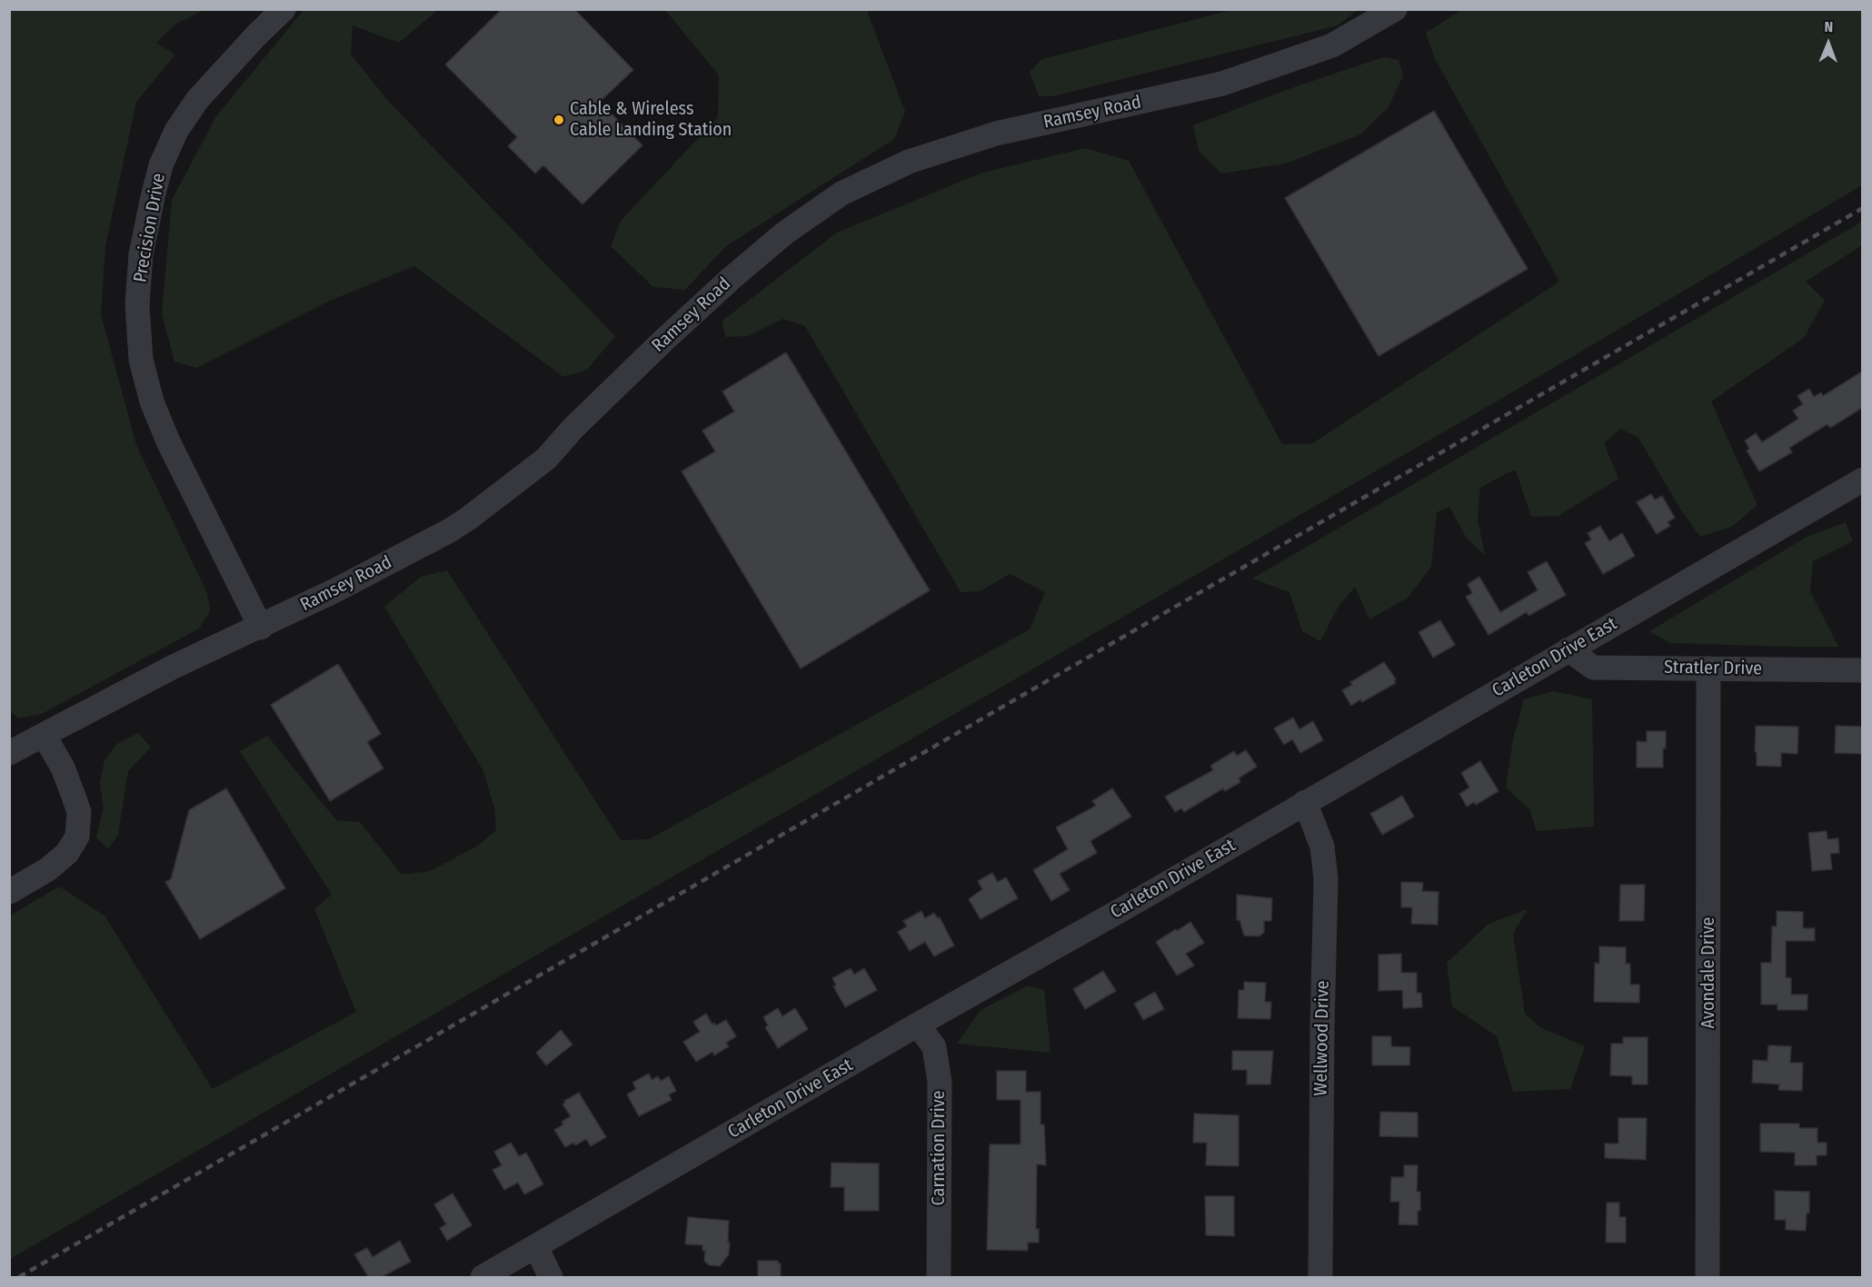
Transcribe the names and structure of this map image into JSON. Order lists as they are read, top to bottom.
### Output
{
  "streets": {
    "street": [
      "Ramsey Road",
      "Precision Drive",
      "Carleton Drive East",
      "Stratler Drive",
      "Avondale Drive",
      "Wellwood Drive",
      "Carnation Drive"
    ]
  },
  "crossings": [
    ["Ramsey Road", "Precision Drive"],
    ["Carleton Drive East", "Stratler Drive"],
    ["Carleton Drive East", "Wellwood Drive"],
    ["Carleton Drive East", "Carnation Drive"],
    ["Stratler Drive", "Avondale Drive"]
  ],
  "places": ["Cable & Wireless Cable Landing Station"],
  "north": "top"
}
